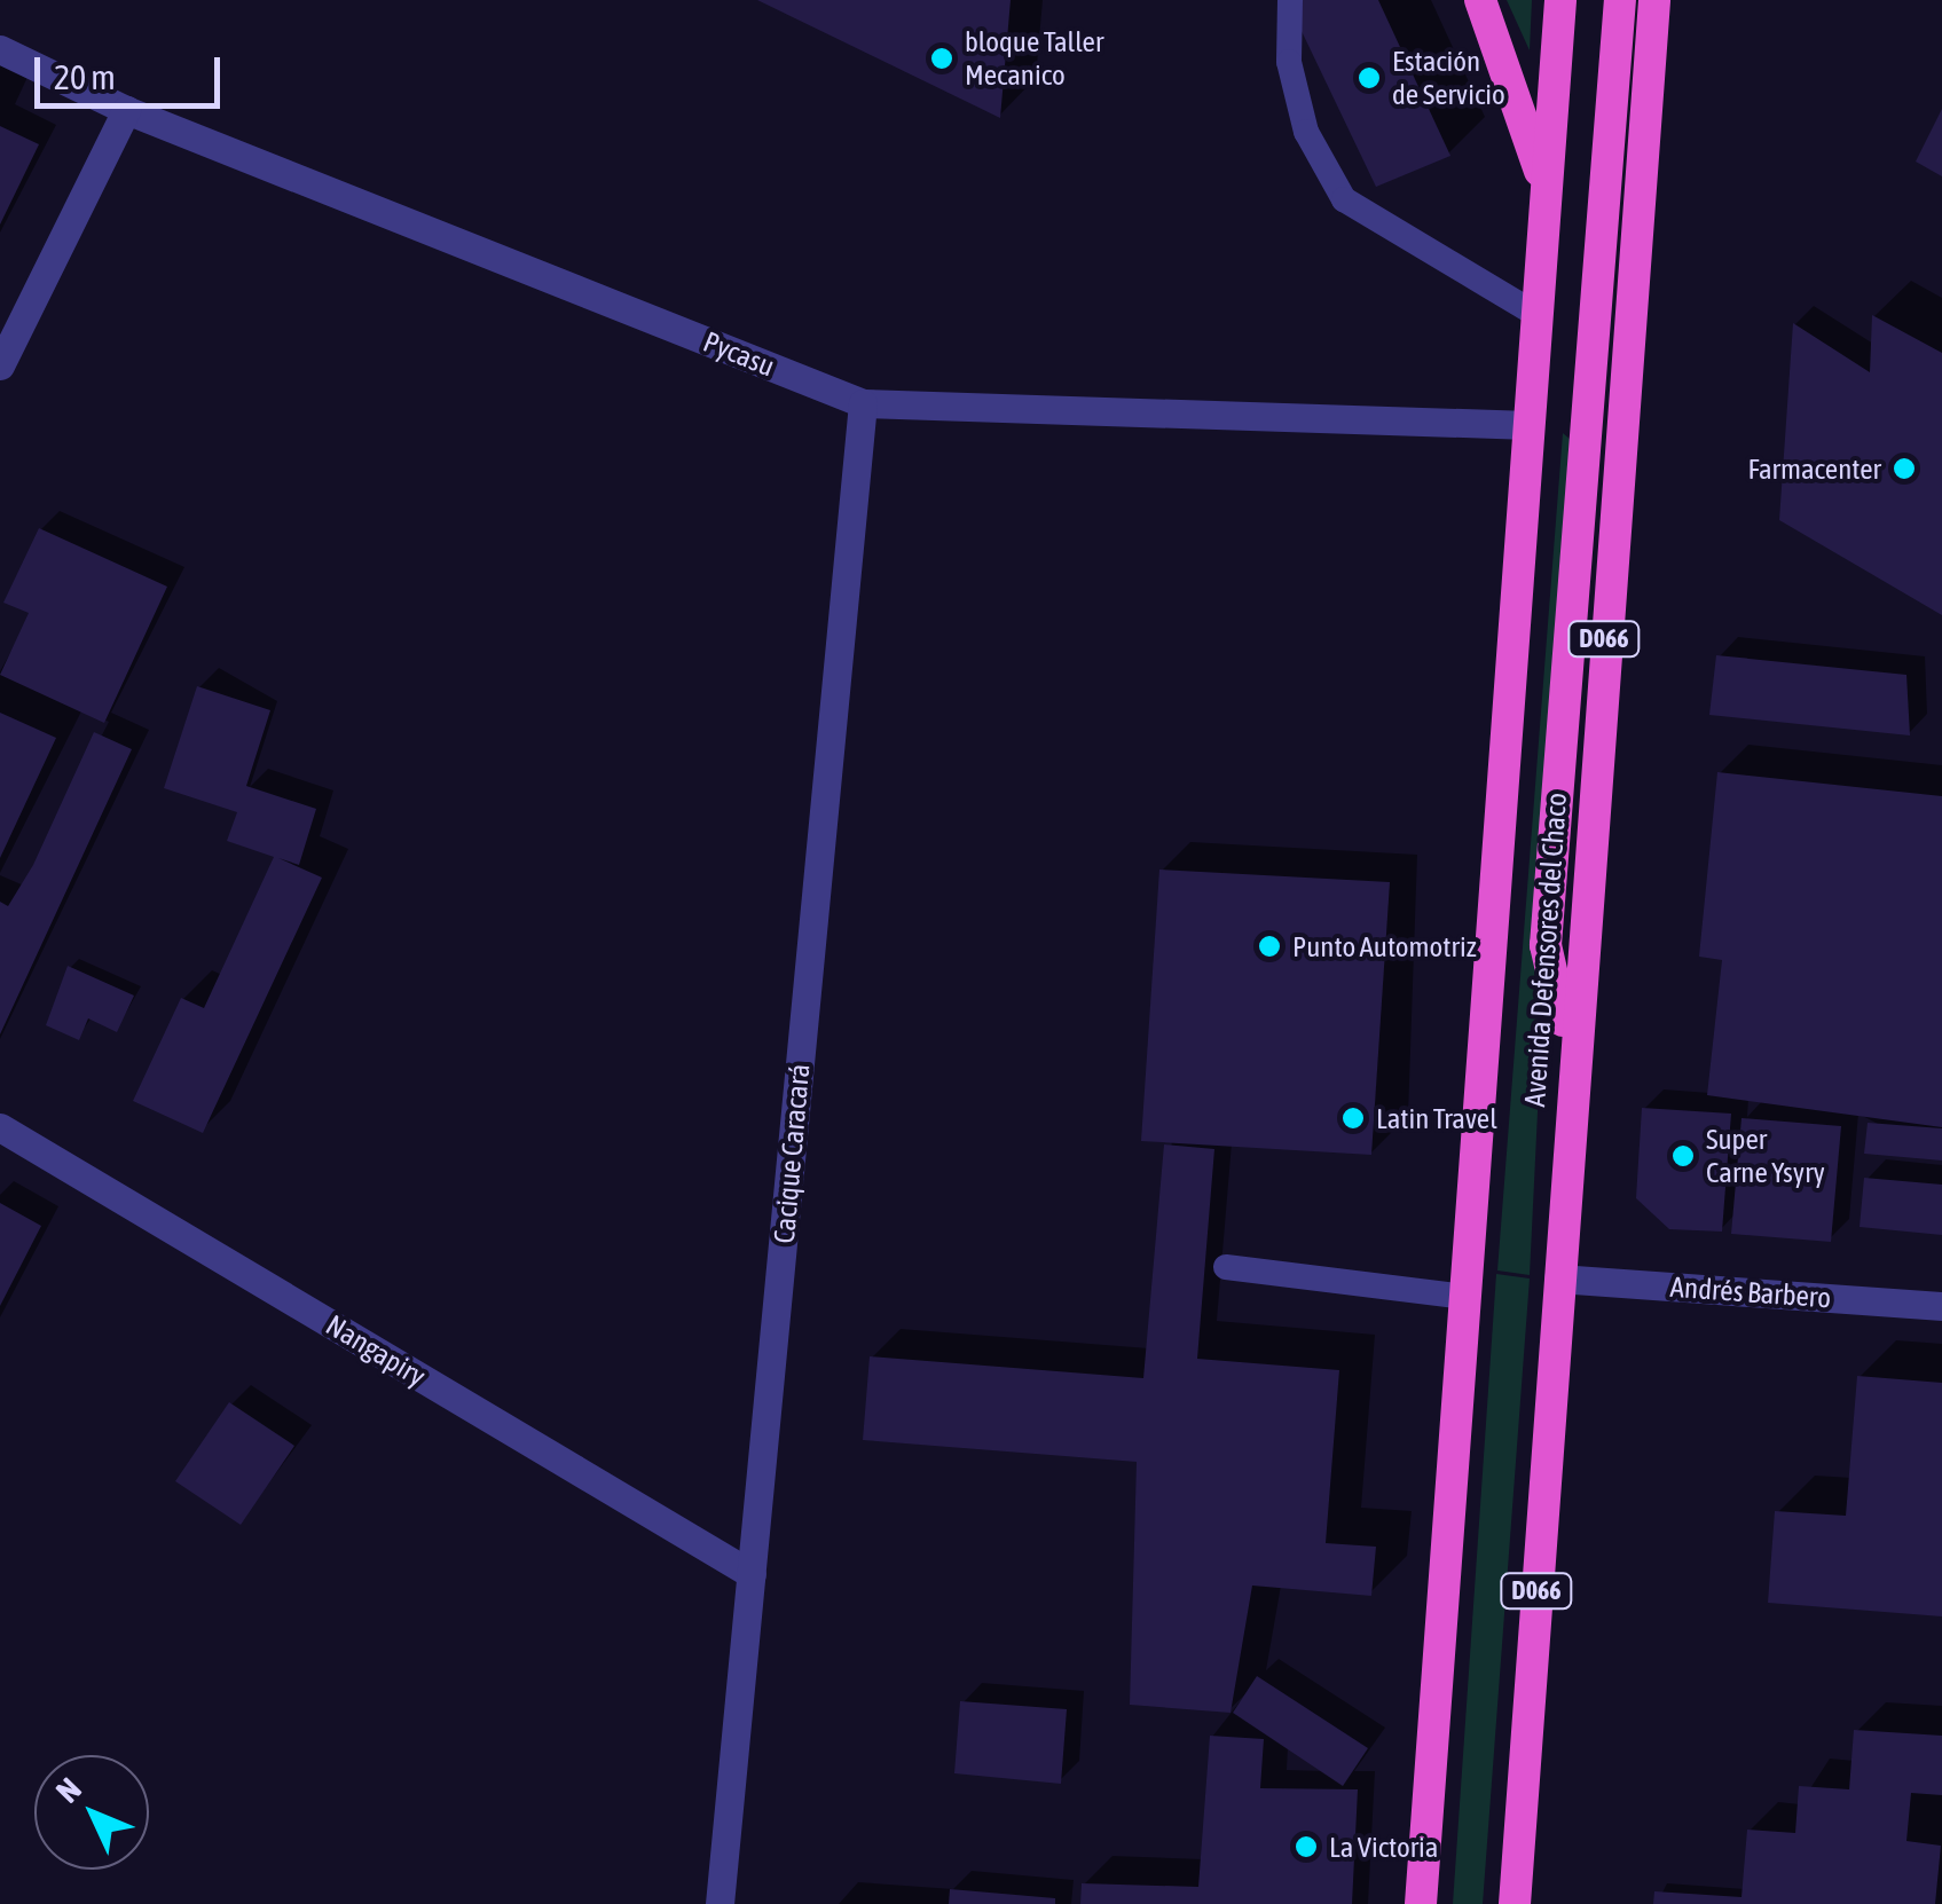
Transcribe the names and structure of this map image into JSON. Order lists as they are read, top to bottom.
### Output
{
  "streets": {
    "highway": ["D066", "Avenida Defensores del Chaco"],
    "street": [
      "Pycasu",
      "Cacique Caracará",
      "Andrés Barbero",
      "Nangapiry"
    ]
  },
  "crossings": [
    ["Pycasu", "Avenida Defensores del Chaco"],
    ["Pycasu", "Cacique Caracará"],
    ["Avenida Defensores del Chaco", "Andrés Barbero"],
    ["Cacique Caracará", "Nangapiry"]
  ],
  "places": [
    "bloque Taller Mecanico",
    "Estación de Servicio",
    "Farmacenter",
    "Punto Automotriz",
    "Latin Travel",
    "Super Carne Ysyry",
    "La Victoria"
  ],
  "scale_bar": "20 m",
  "north": "top left"
}
